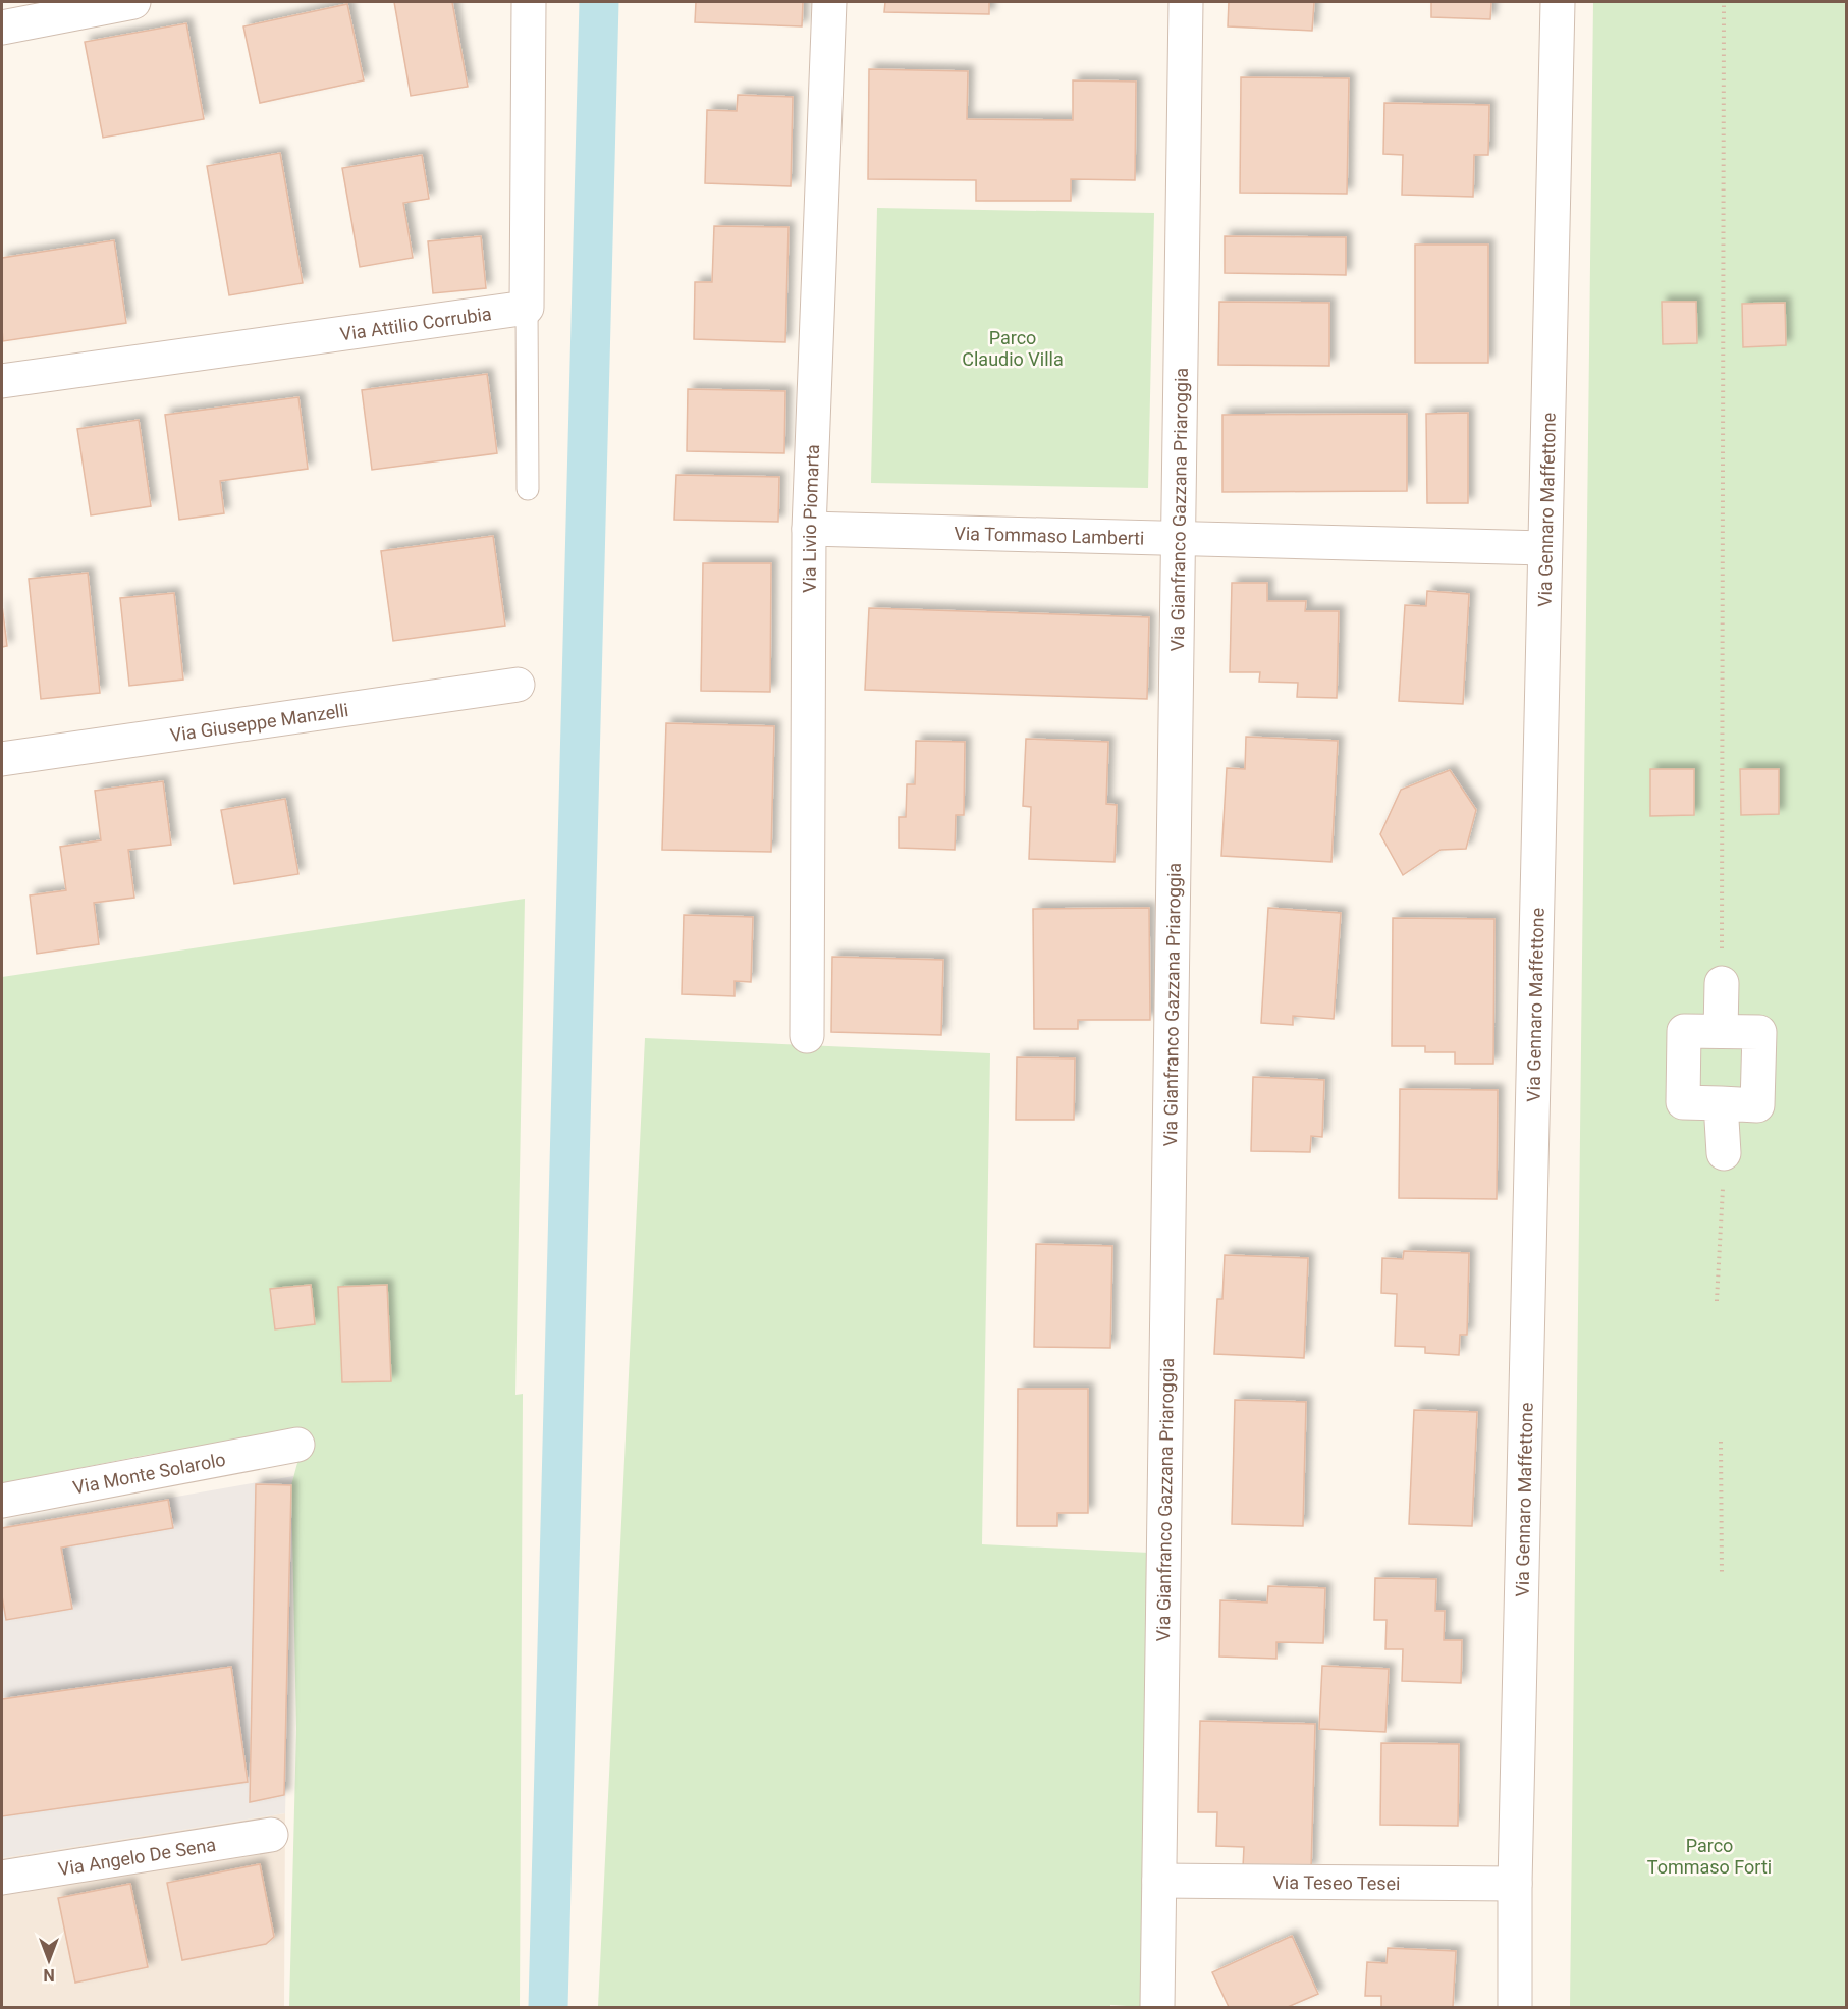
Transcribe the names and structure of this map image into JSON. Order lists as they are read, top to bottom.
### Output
{
  "streets": {
    "street": [
      "Via Attilio Corrubia",
      "Via Gianfranco Gazzana Priaroggia",
      "Via Gennaro Maffettone",
      "Via Livio Piomarta",
      "Via Tommaso Lamberti",
      "Via Giuseppe Manzelli",
      "Via Monte Solarolo",
      "Via Angelo De Sena",
      "Via Teseo Tesei"
    ]
  },
  "crossings": [
    ["Via Gianfranco Gazzana Priaroggia", "Via Tommaso Lamberti"],
    ["Via Gianfranco Gazzana Priaroggia", "Via Teseo Tesei"],
    ["Via Gennaro Maffettone", "Via Tommaso Lamberti"],
    ["Via Gennaro Maffettone", "Via Teseo Tesei"],
    ["Via Livio Piomarta", "Via Tommaso Lamberti"]
  ],
  "parks": ["Parco Claudio Villa", "Parco Tommaso Forti"],
  "north": "bottom"
}
